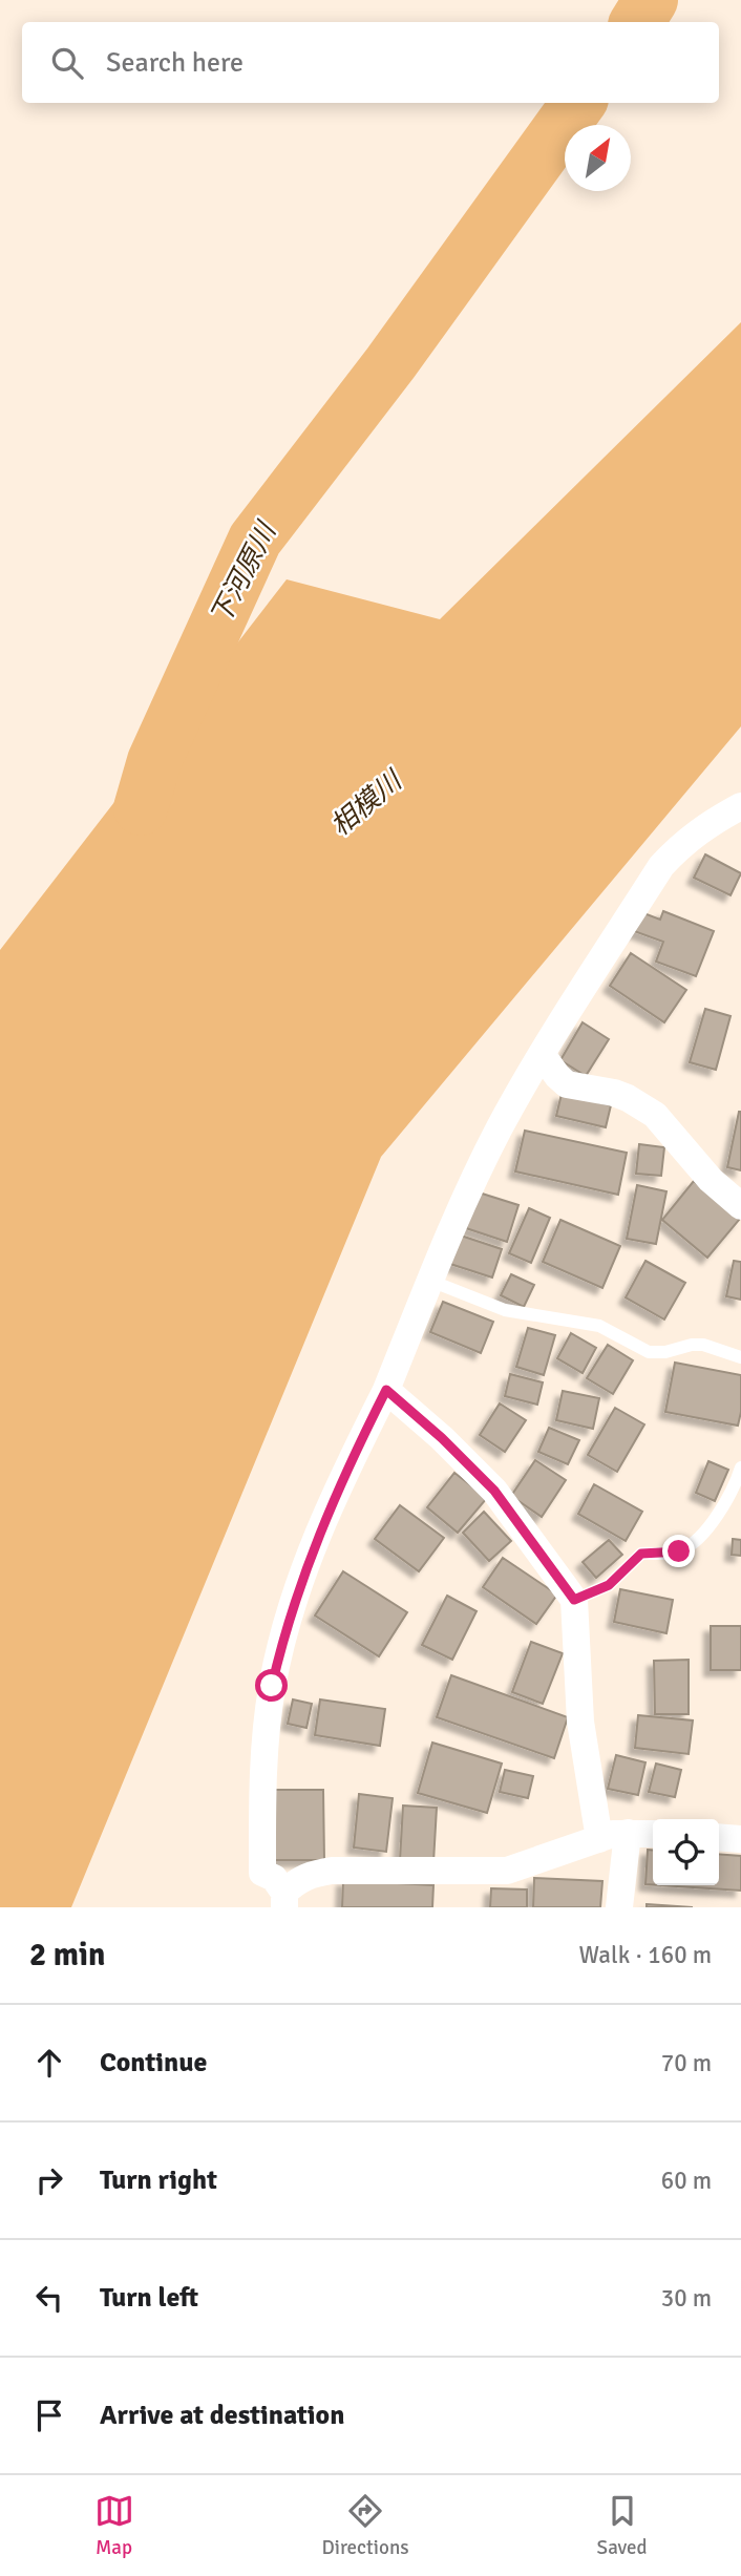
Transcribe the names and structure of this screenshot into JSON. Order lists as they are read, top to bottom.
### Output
{
  "water": ["下河原川", "相模川"],
  "north": "top right",
  "page": {
    "search": "Search here",
    "heading": ["2 min", "Walk · 160 m"],
    "list": [
      ["Continue", "70 m"],
      ["Turn right", "60 m"],
      ["Turn left", "30 m"],
      "Arrive at destination"
    ],
    "nav": ["Map", "Directions", "Saved"]
  }
}
